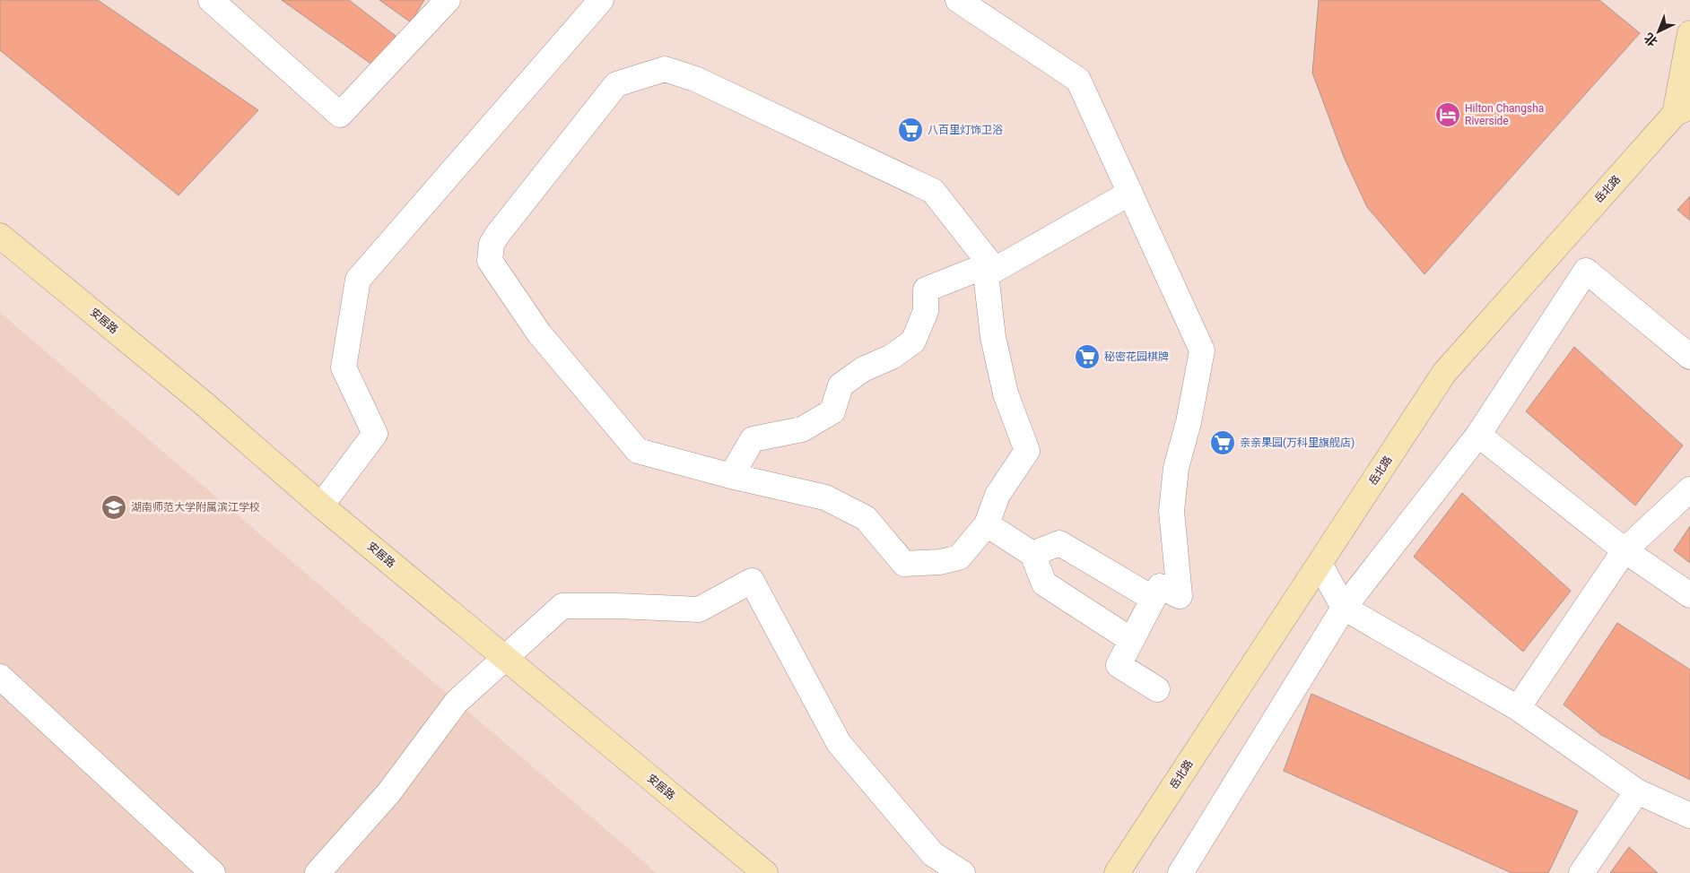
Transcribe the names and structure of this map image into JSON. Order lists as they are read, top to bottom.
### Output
{
  "streets": {
    "street": ["岳北路", "安居路"]
  },
  "places": {
    "hotel": ["Hilton Changsha Riverside"],
    "supermarket": ["八百里灯饰卫浴", "秘密花园棋牌", "亲亲果园(万科里旗舰店)"],
    "school or university": ["湖南师范大学附属滨江学校"]
  },
  "north": "bottom left"
}
